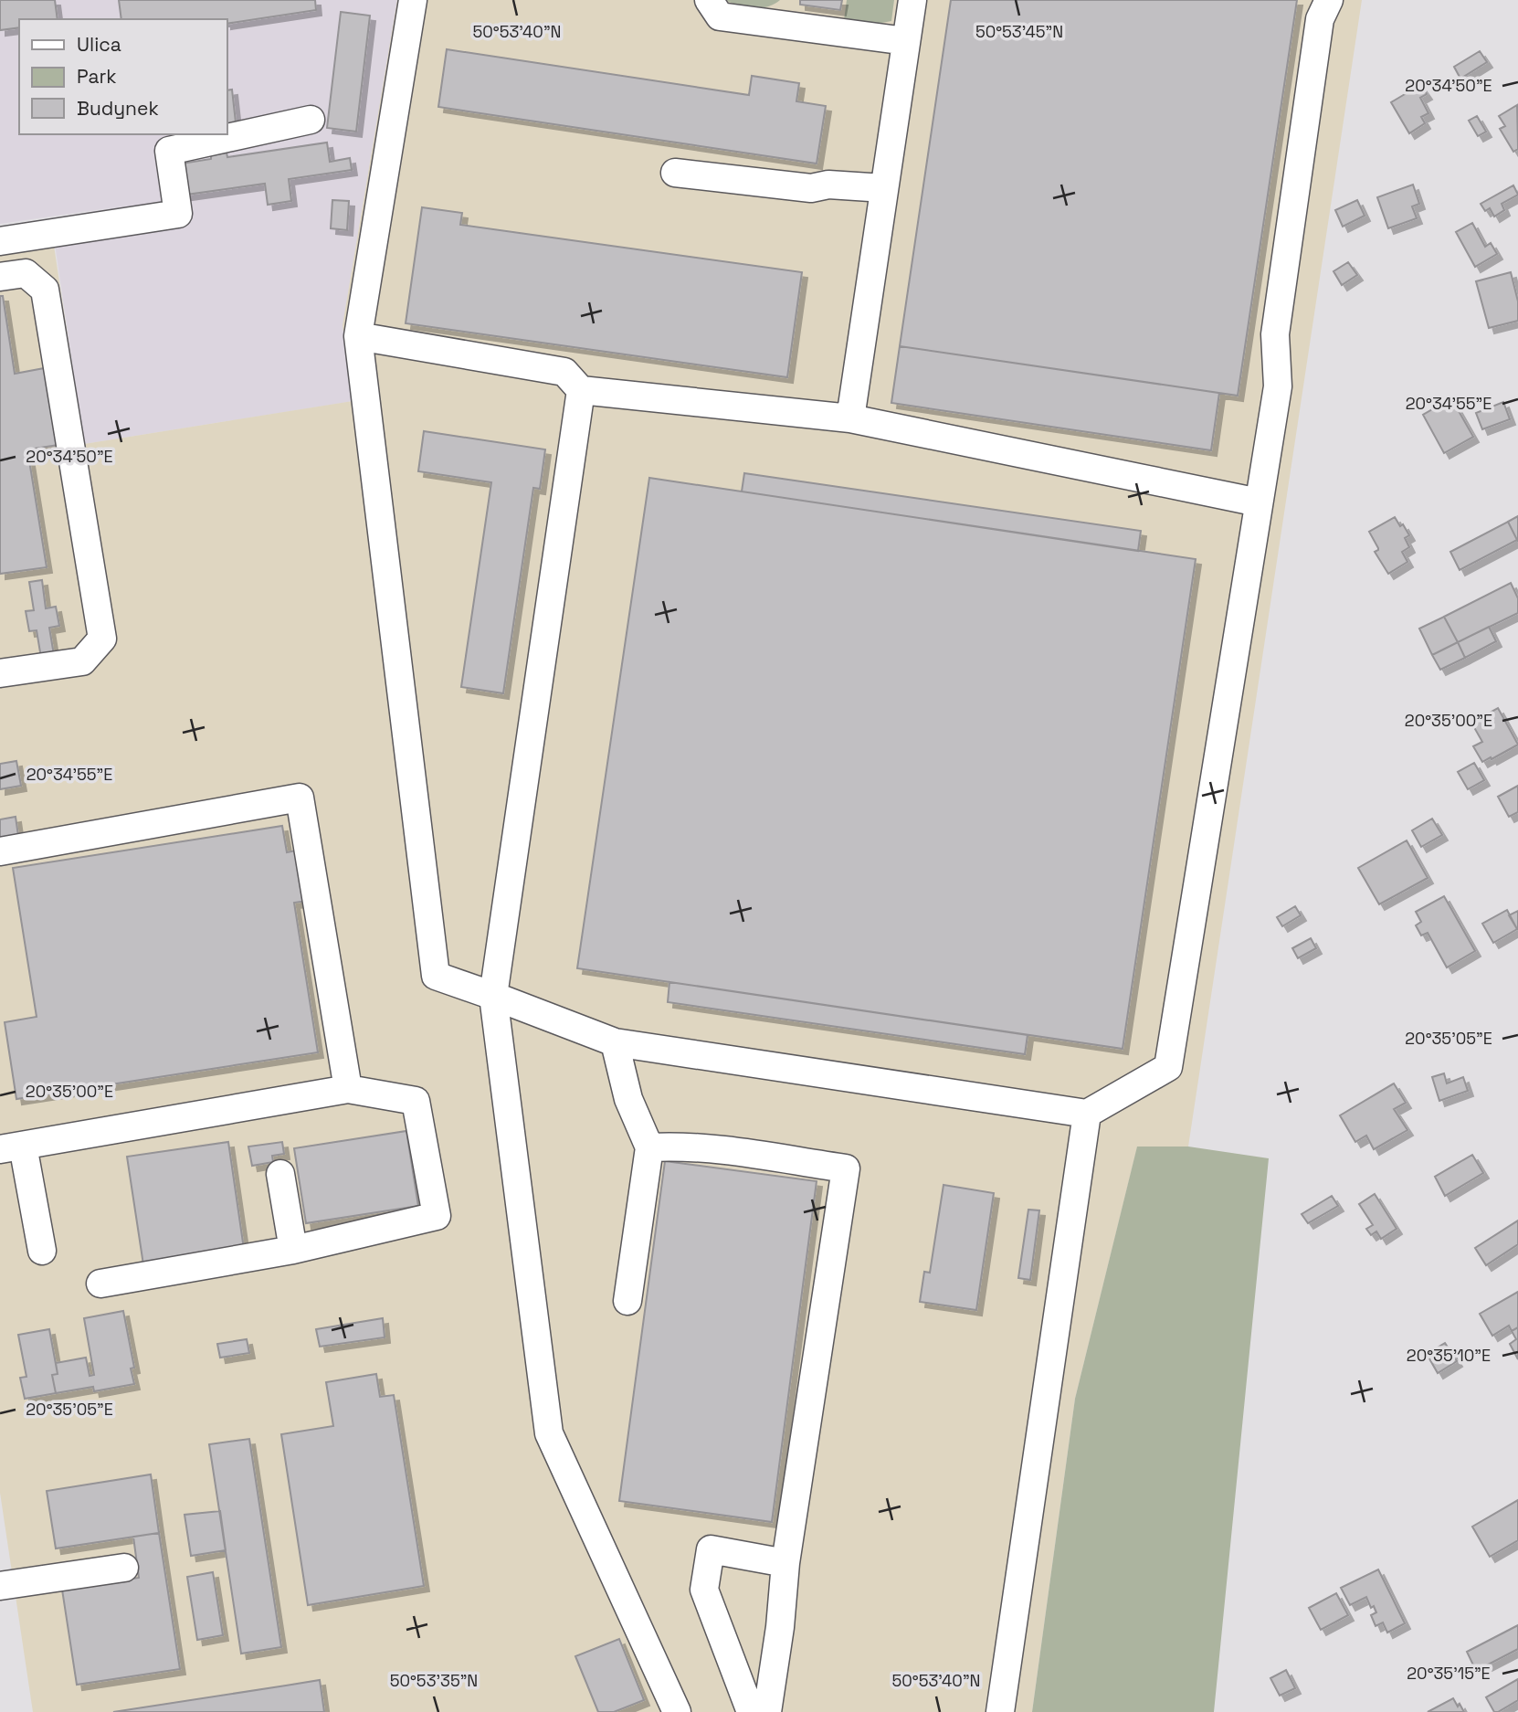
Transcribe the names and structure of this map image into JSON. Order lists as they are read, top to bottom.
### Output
{
  "legend": ["Ulica", "Park", "Budynek"],
  "coordinates": [
    "50°53'40\"N",
    "50°53'45\"N",
    "20°34'50\"E",
    "20°34'55\"E",
    "20°35'00\"E",
    "20°35'05\"E",
    "20°35'10\"E",
    "20°35'15\"E",
    "50°53'35\"N"
  ]
}
